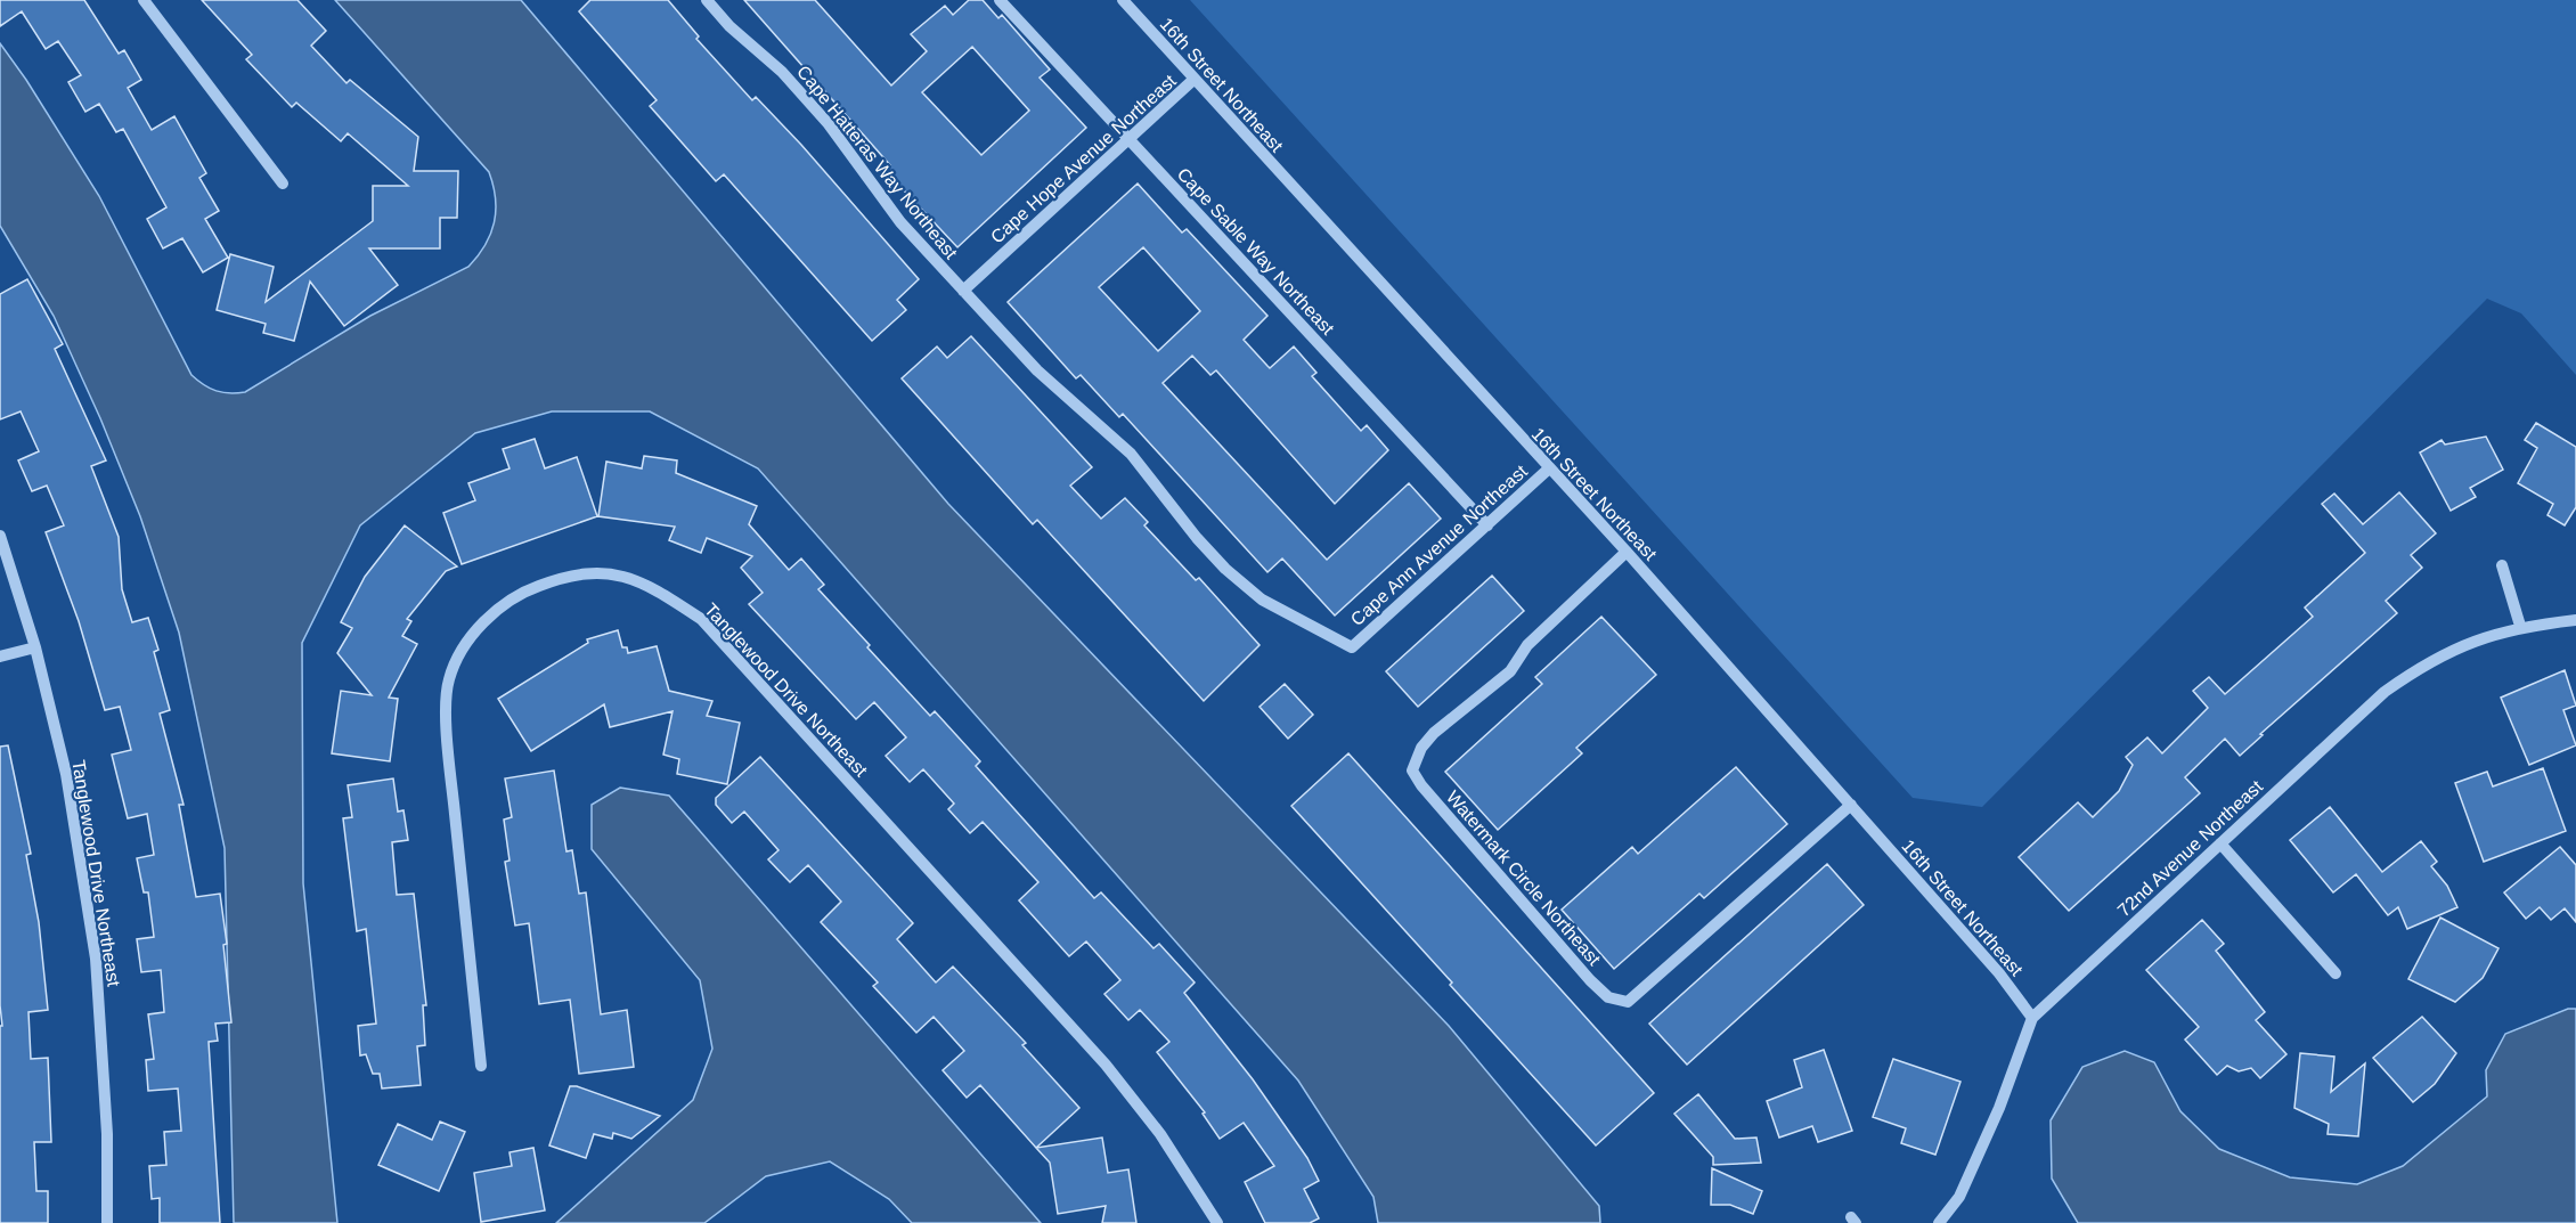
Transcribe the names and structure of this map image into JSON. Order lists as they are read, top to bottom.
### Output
{
  "streets": {
    "street": [
      "16th Street Northeast",
      "Cape Hope Avenue Northeast",
      "Cape Hatteras Way Northeast",
      "Cape Sable Way Northeast",
      "Cape Ann Avenue Northeast",
      "Tanglewood Drive Northeast",
      "72nd Avenue Northeast",
      "Watermark Circle Northeast"
    ]
  },
  "crossings": [
    ["16th Street Northeast", "Cape Hope Avenue Northeast"],
    ["16th Street Northeast", "Cape Ann Avenue Northeast"],
    ["16th Street Northeast", "72nd Avenue Northeast"],
    ["16th Street Northeast", "Watermark Circle Northeast"],
    ["Cape Hope Avenue Northeast", "Cape Hatteras Way Northeast"],
    ["Cape Hope Avenue Northeast", "Cape Sable Way Northeast"],
    ["Cape Hatteras Way Northeast", "Cape Ann Avenue Northeast"],
    ["Cape Sable Way Northeast", "Cape Ann Avenue Northeast"]
  ]
}
